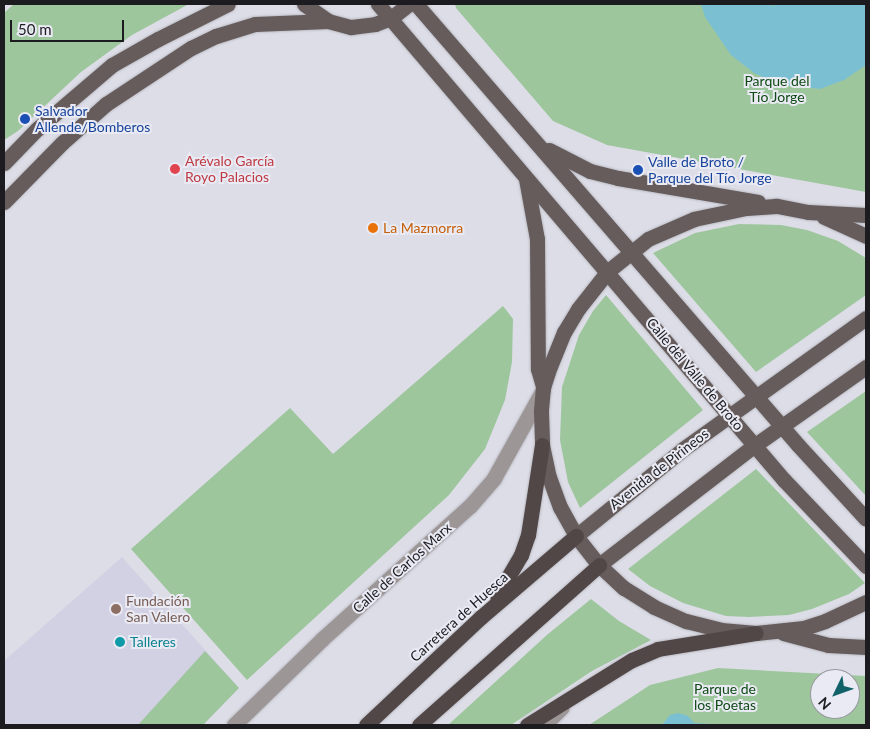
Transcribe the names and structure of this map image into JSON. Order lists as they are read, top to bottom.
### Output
{
  "streets": {
    "highway": ["Carretera de Huesca"],
    "main road": ["Calle del Valle de Broto", "Avenida de Pirineos"],
    "street": ["Calle de Carlos Marx"]
  },
  "crossings": [
    ["Calle del Valle de Broto", "Avenida de Pirineos"],
    ["Calle del Valle de Broto", "Calle de Carlos Marx"],
    ["Avenida de Pirineos", "Carretera de Huesca"]
  ],
  "parks": ["Parque del Tío Jorge", "Parque de los Poetas"],
  "places": [
    "Salvador Allende/Bomberos",
    "Arévalo García Royo Palacios",
    "Valle de Broto / Parque del Tío Jorge",
    "La Mazmorra",
    "Fundación San Valero",
    "Talleres"
  ],
  "scale_bar": "50 m",
  "north": "bottom left"
}
